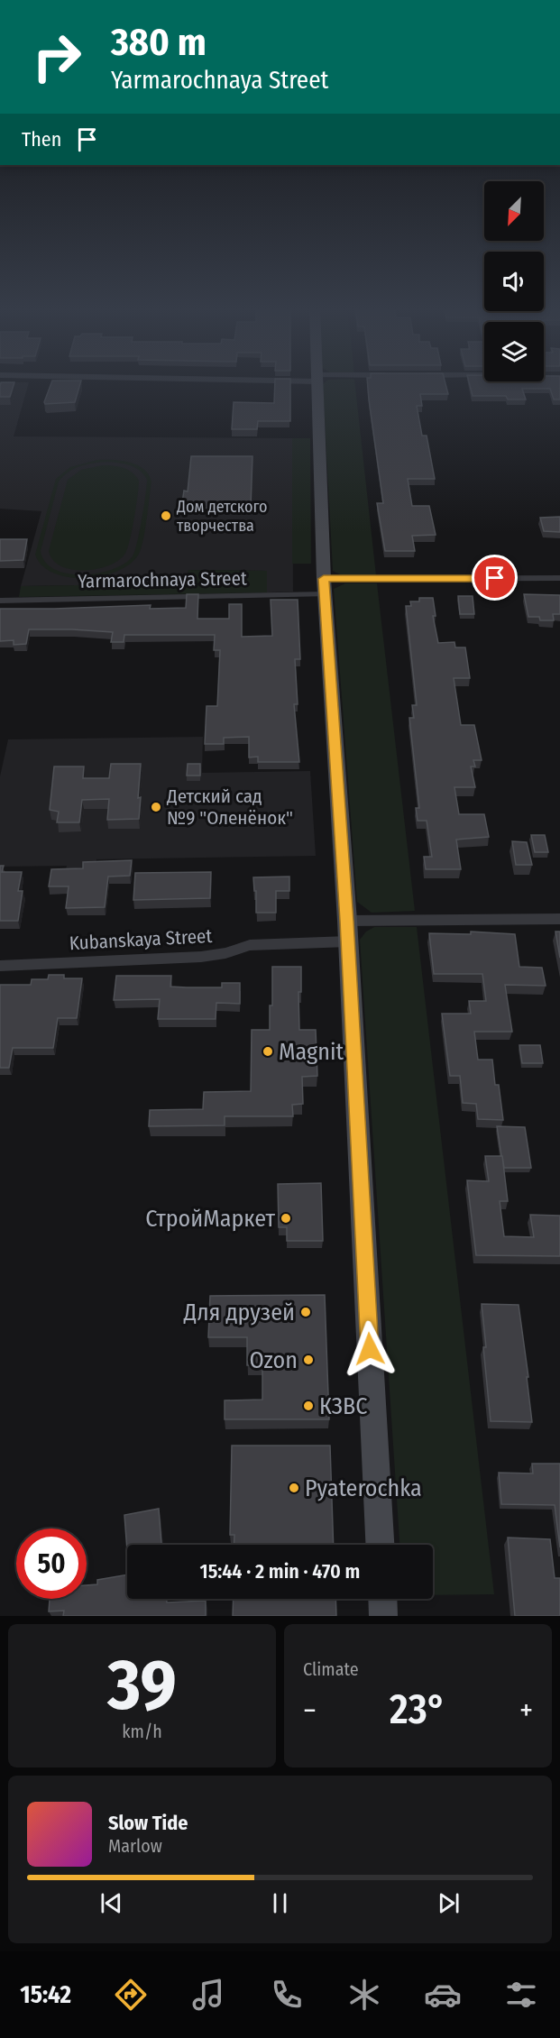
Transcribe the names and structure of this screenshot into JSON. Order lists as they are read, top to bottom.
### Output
{
  "streets": {
    "street": ["Yarmarochnaya Street", "Kubanskaya Street"]
  },
  "places": [
    "Дом детского творчества",
    "Детский сад №9 \"Оленёнок\"",
    "Magnit",
    "СтройМаркет",
    "Для друзей",
    "Ozon",
    "КЗВС",
    "Pyaterochka"
  ],
  "north": "bottom left",
  "page": {
    "turn": ["380 m", "Yarmarochnaya Street"],
    "then": "Then",
    "limit": "50",
    "trip": "15:44 · 2 min · 470 m",
    "tile": [
      ["39", "km/h"],
      "Climate"
    ],
    "heat": ["−", "23°", "+"],
    "song": ["Slow Tide", "Marlow"],
    "tabs": "15:42"
  }
}
